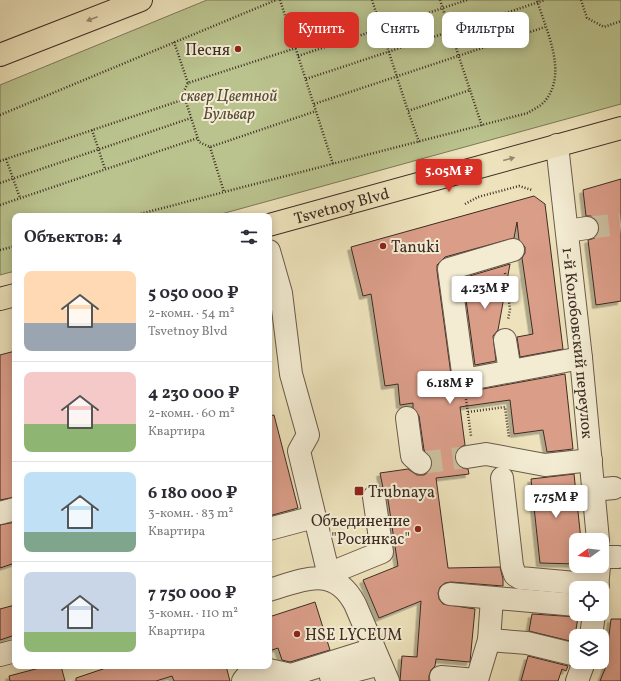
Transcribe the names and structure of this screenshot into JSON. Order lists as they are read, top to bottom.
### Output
{
  "streets": {
    "main road": ["Tsvetnoy Blvd"],
    "street": ["1-й Колобовский переулок"]
  },
  "crossings": [
    ["Tsvetnoy Blvd", "1-й Колобовский переулок"]
  ],
  "one_way": ["Tsvetnoy Blvd"],
  "parks": ["сквер Цветной Бульвар"],
  "places": {
    "other": [
      "Песня",
      "Tanuki",
      "Объединение \"Росинкас\"",
      "HSE LYCEUM"
    ],
    "transit": ["Trubnaya"]
  },
  "north": "left",
  "page": {
    "chip": ["Купить", "Снять", "Фильтры"],
    "price": [
      "5.05M ₽",
      "4.23M ₽",
      "6.18M ₽",
      "7.75M ₽"
    ],
    "heading": "Объектов: 4",
    "list": [
      {
        "name": "5 050 000 ₽",
        "note": "2-комн. · 54 m² · Tsvetnoy Blvd"
      },
      {
        "name": "4 230 000 ₽",
        "note": "2-комн. · 60 m² · Квартира"
      },
      {
        "name": "6 180 000 ₽",
        "note": "3-комн. · 83 m² · Квартира"
      },
      {
        "name": "7 750 000 ₽",
        "note": "3-комн. · 110 m² · Квартира"
      }
    ]
  }
}
